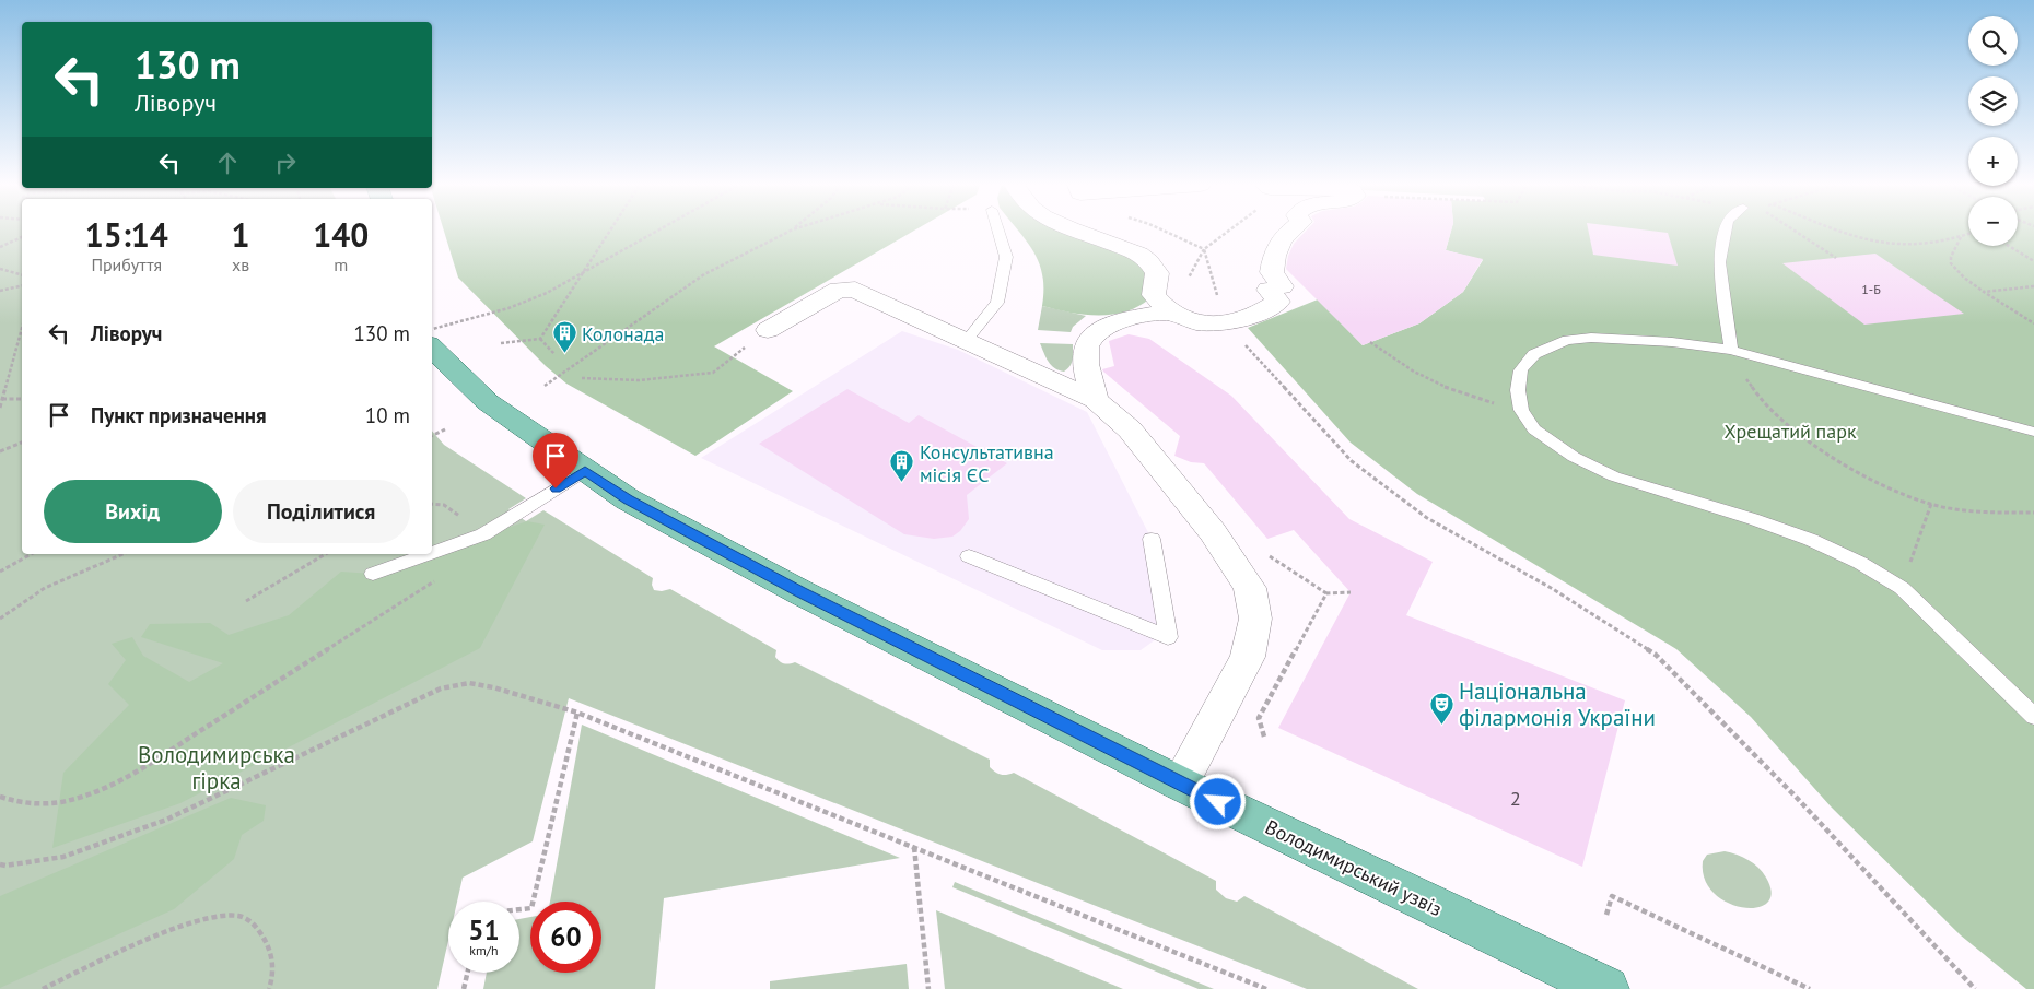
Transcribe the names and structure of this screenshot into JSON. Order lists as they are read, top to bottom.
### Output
{
  "streets": {
    "main road": ["Володимирський узвіз"]
  },
  "parks": ["Хрещатий парк", "Володимирська гірка"],
  "places": {
    "building": ["Колонада", "Консультативна місія ЄС"],
    "theatre": ["Національна філармонія України"]
  },
  "house_numbers": ["1-Б", "2"],
  "page": {
    "map_buttons": ["+", "−"],
    "turn": ["130 m", "Ліворуч"],
    "eta": [
      "15:14",
      "Прибуття",
      "1",
      "хв",
      "140",
      "m"
    ],
    "list": [
      {
        "name": "Ліворуч",
        "value": "130 m"
      },
      {
        "name": "Пункт призначення",
        "value": "10 m"
      }
    ],
    "buttons": ["Вихід", "Поділитися"],
    "speed": "51 km/h",
    "limit": "60"
  }
}
